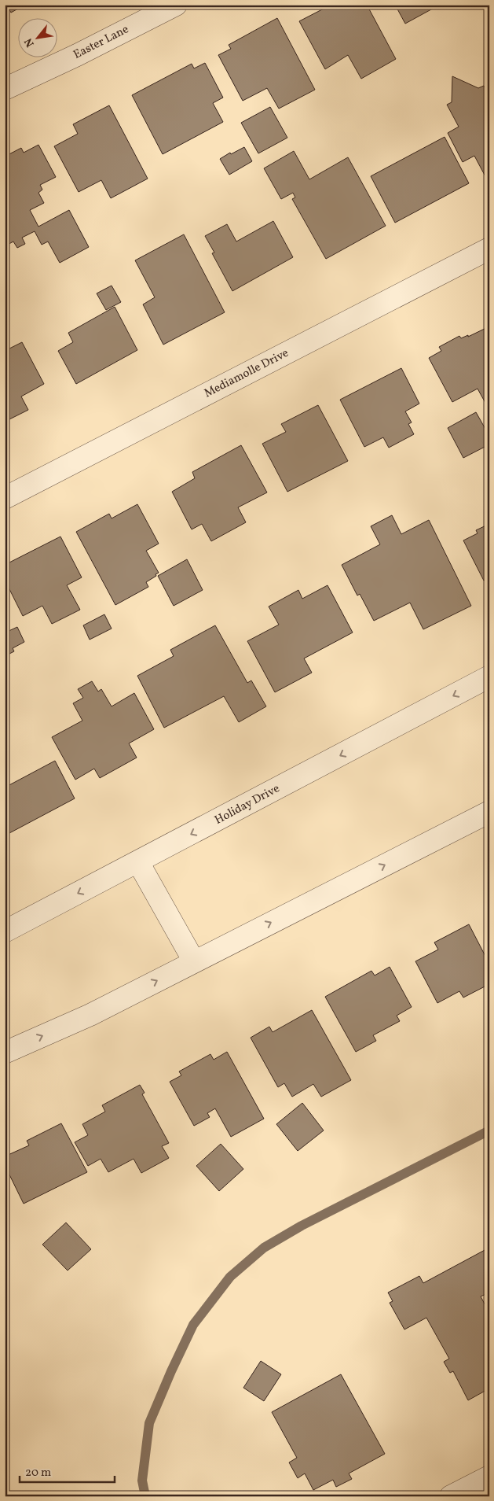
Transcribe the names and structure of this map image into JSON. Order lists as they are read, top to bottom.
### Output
{
  "streets": {
    "street": ["Easter Lane", "Mediamolle Drive", "Holiday Drive"]
  },
  "scale_bar": "20 m",
  "north": "bottom left"
}
